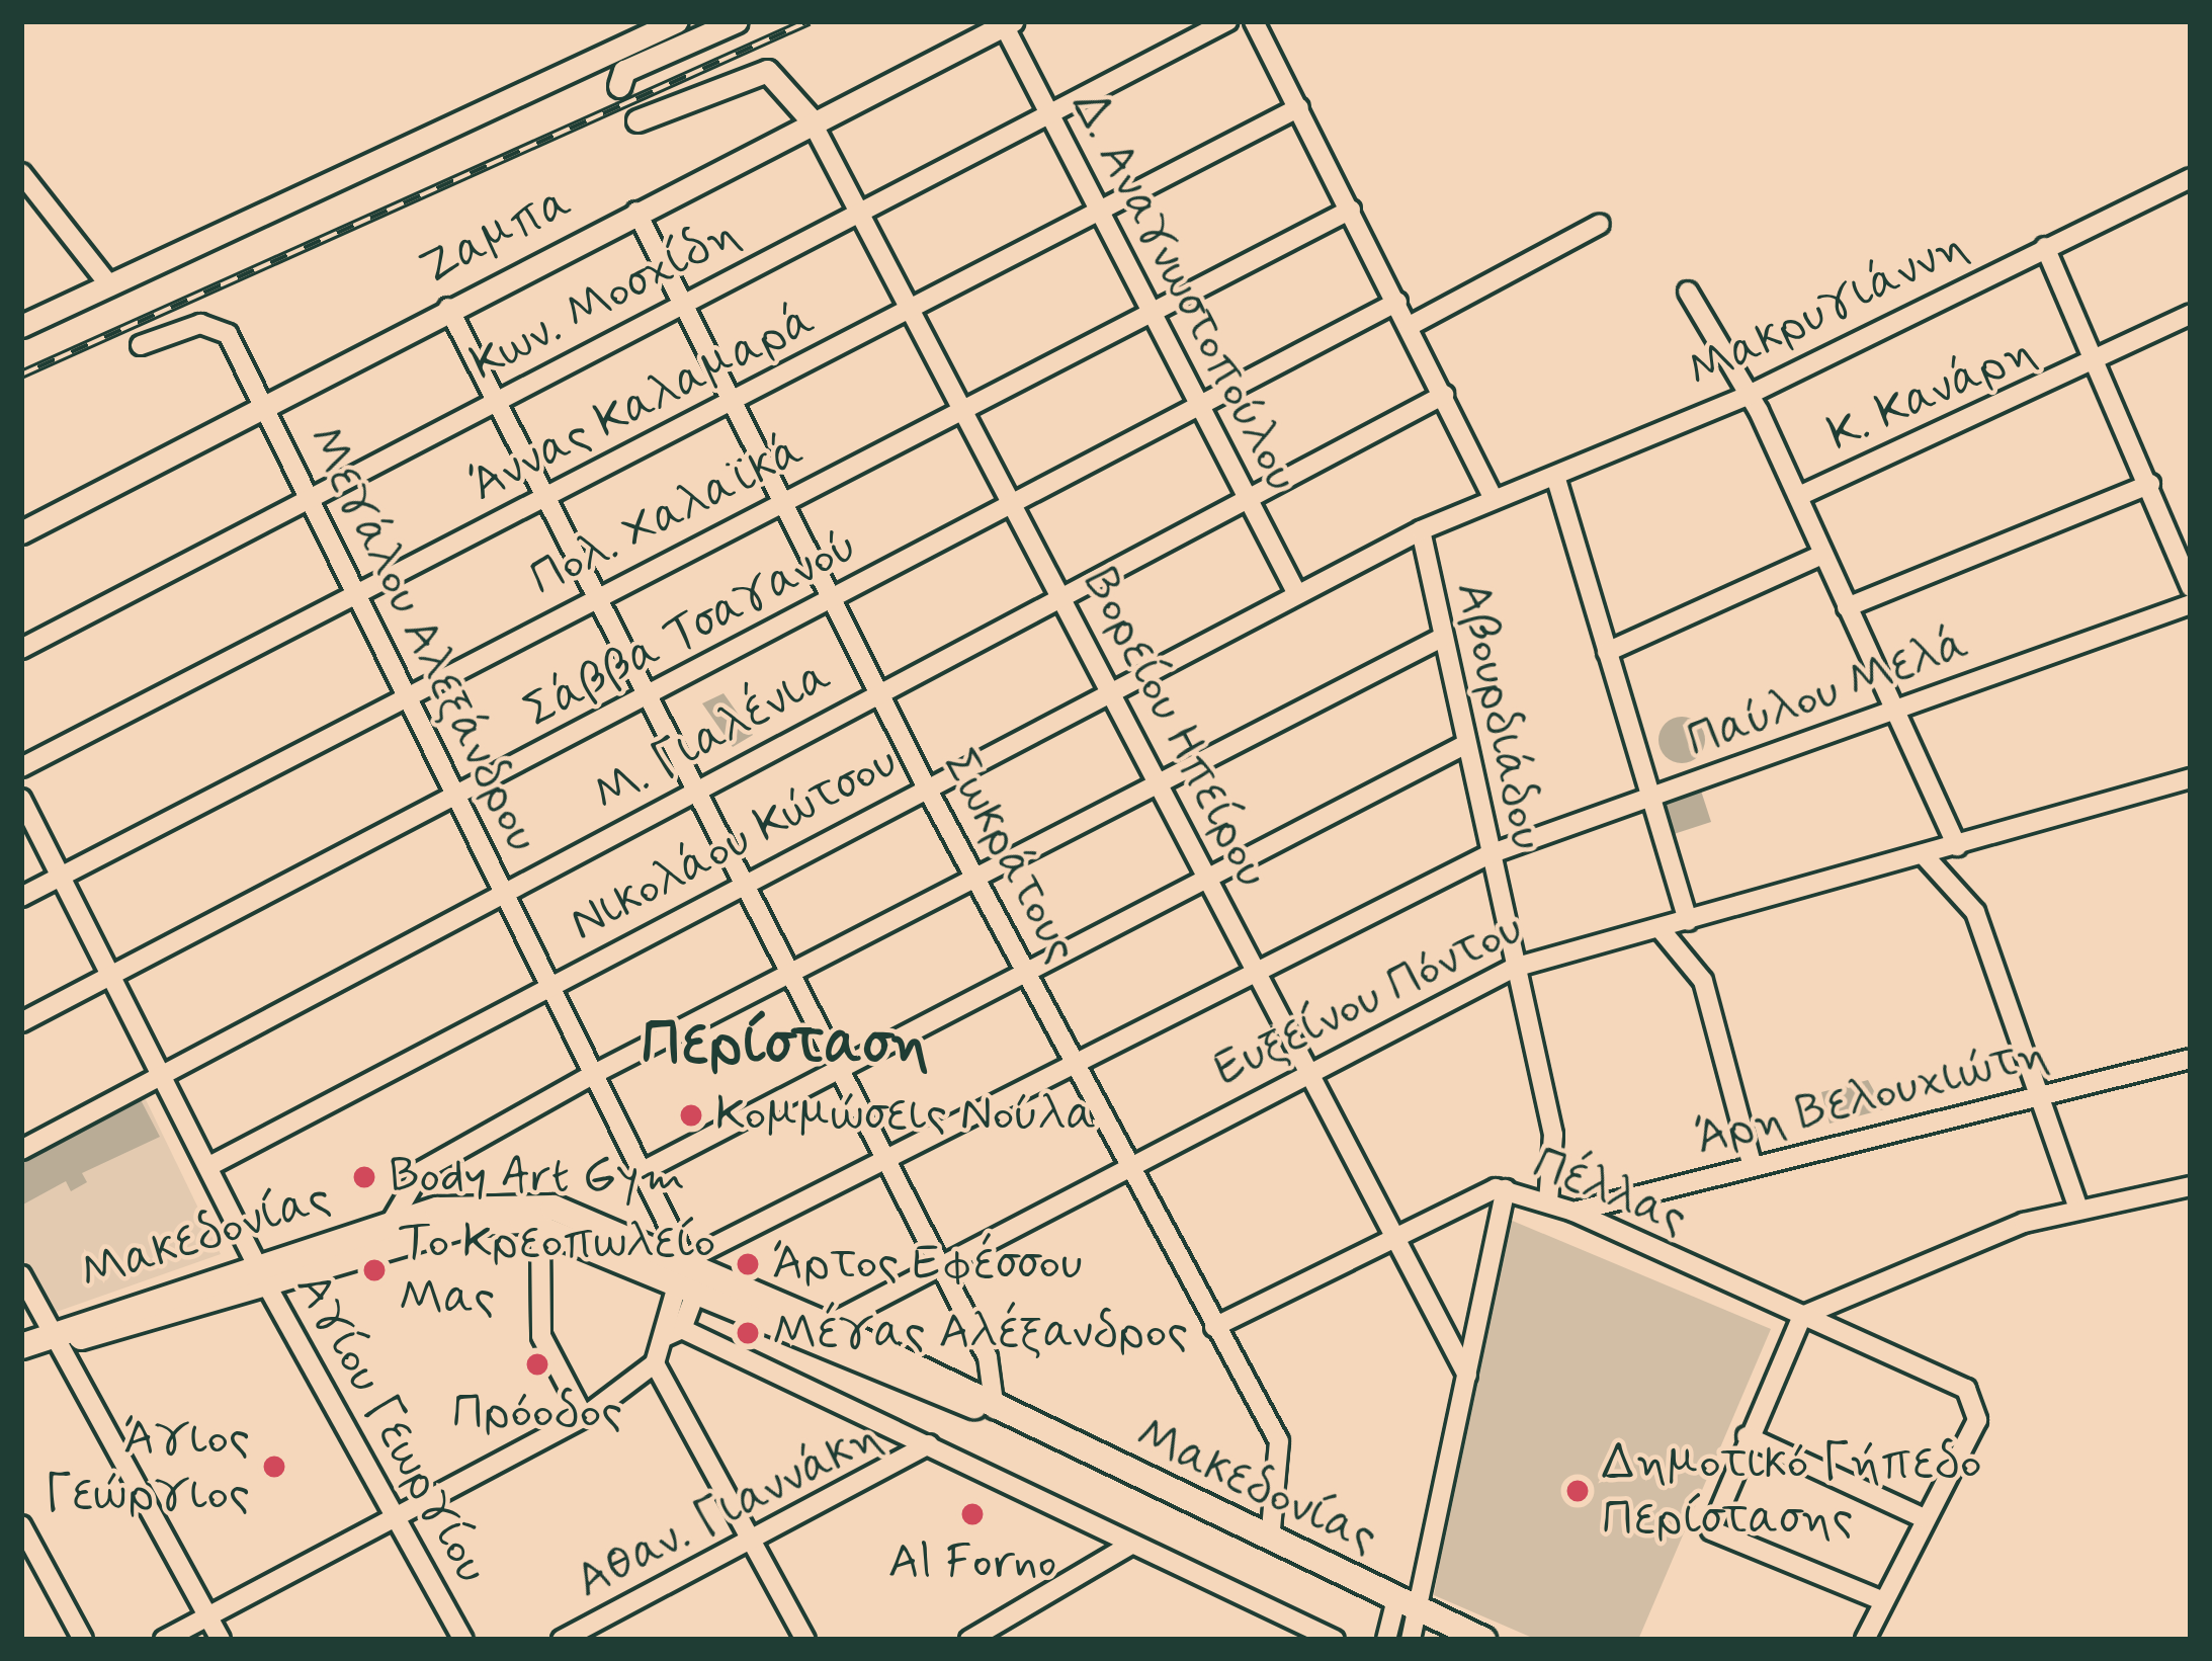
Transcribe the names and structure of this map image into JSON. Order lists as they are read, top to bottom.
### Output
{
  "streets": {
    "main road": ["Μακεδονίας"],
    "street": [
      "Ζαμπα",
      "Δ. Αναγνωστοπούλου",
      "Κων. Μοσχίδη",
      "Μακρυγιάννη",
      "Κ. Κανάρη",
      "Άννας Καλαμαρά",
      "Πολ. Χαλαϊκά",
      "Σάββα Τσαγανού",
      "Μεγάλου Αλεξάνδρου",
      "Παύλου Μελά",
      "Αβουρδιάδου",
      "Βορείου Ηπείρου",
      "Μ. Γιαλένια",
      "Νικολάου Κώτσου",
      "Σωκράτους",
      "Ευξείνου Πόντου",
      "Άρη Βελουχιώτη",
      "Πέλλας",
      "Αγίου Γεωργίου",
      "Αθαν. Γιαννάκη"
    ]
  },
  "crossings": [
    ["Ζαμπα", "Δ. Αναγνωστοπούλου"],
    ["Ζαμπα", "Μεγάλου Αλεξάνδρου"],
    ["Ζαμπα", "Βορείου Ηπείρου"],
    ["Ζαμπα", "Σωκράτους"],
    ["Δ. Αναγνωστοπούλου", "Κων. Μοσχίδη"],
    ["Δ. Αναγνωστοπούλου", "Άννας Καλαμαρά"],
    ["Δ. Αναγνωστοπούλου", "Πολ. Χαλαϊκά"],
    ["Δ. Αναγνωστοπούλου", "Σάββα Τσαγανού"],
    ["Δ. Αναγνωστοπούλου", "Μ. Γιαλένια"],
    ["Δ. Αναγνωστοπούλου", "Νικολάου Κώτσου"],
    ["Κων. Μοσχίδη", "Μεγάλου Αλεξάνδρου"],
    ["Κων. Μοσχίδη", "Βορείου Ηπείρου"],
    ["Κων. Μοσχίδη", "Σωκράτους"],
    ["Μακρυγιάννη", "Νικολάου Κώτσου"],
    ["Άννας Καλαμαρά", "Μεγάλου Αλεξάνδρου"],
    ["Άννας Καλαμαρά", "Βορείου Ηπείρου"],
    ["Άννας Καλαμαρά", "Σωκράτους"],
    ["Πολ. Χαλαϊκά", "Μεγάλου Αλεξάνδρου"],
    ["Πολ. Χαλαϊκά", "Βορείου Ηπείρου"],
    ["Πολ. Χαλαϊκά", "Σωκράτους"],
    ["Πολ. Χαλαϊκά", "Αγίου Γεωργίου"],
    ["Σάββα Τσαγανού", "Μεγάλου Αλεξάνδρου"],
    ["Σάββα Τσαγανού", "Βορείου Ηπείρου"],
    ["Σάββα Τσαγανού", "Σωκράτους"],
    ["Σάββα Τσαγανού", "Αγίου Γεωργίου"],
    ["Μεγάλου Αλεξάνδρου", "Παύλου Μελά"],
    ["Μεγάλου Αλεξάνδρου", "Μ. Γιαλένια"],
    ["Μεγάλου Αλεξάνδρου", "Νικολάου Κώτσου"],
    ["Μεγάλου Αλεξάνδρου", "Μακεδονίας"],
    ["Παύλου Μελά", "Αβουρδιάδου"],
    ["Παύλου Μελά", "Βορείου Ηπείρου"],
    ["Παύλου Μελά", "Σωκράτους"],
    ["Παύλου Μελά", "Μακεδονίας"],
    ["Αβουρδιάδου", "Νικολάου Κώτσου"],
    ["Αβουρδιάδου", "Ευξείνου Πόντου"],
    ["Αβουρδιάδου", "Πέλλας"],
    ["Βορείου Ηπείρου", "Μ. Γιαλένια"],
    ["Βορείου Ηπείρου", "Νικολάου Κώτσου"],
    ["Βορείου Ηπείρου", "Ευξείνου Πόντου"],
    ["Βορείου Ηπείρου", "Πέλλας"],
    ["Μ. Γιαλένια", "Σωκράτους"],
    ["Μ. Γιαλένια", "Αγίου Γεωργίου"],
    ["Νικολάου Κώτσου", "Σωκράτους"],
    ["Νικολάου Κώτσου", "Αγίου Γεωργίου"],
    ["Σωκράτους", "Ευξείνου Πόντου"],
    ["Σωκράτους", "Πέλλας"],
    ["Σωκράτους", "Μακεδονίας"],
    ["Ευξείνου Πόντου", "Μακεδονίας"],
    ["Άρη Βελουχιώτη", "Πέλλας"],
    ["Μακεδονίας", "Αγίου Γεωργίου"]
  ],
  "districts": ["Περίσταση"],
  "places": [
    "Κομμώσεις Νούλα",
    "Body Art Gym",
    "Άρτος Εφέσσου",
    "Το Κρεοπωλείο Μας",
    "Μέγας Αλέξανδρος",
    "Πρόοδος",
    "Άγιος Γεώργιος",
    "Δημοτικό Γήπεδο Περίστασης",
    "Al Forno"
  ]
}
